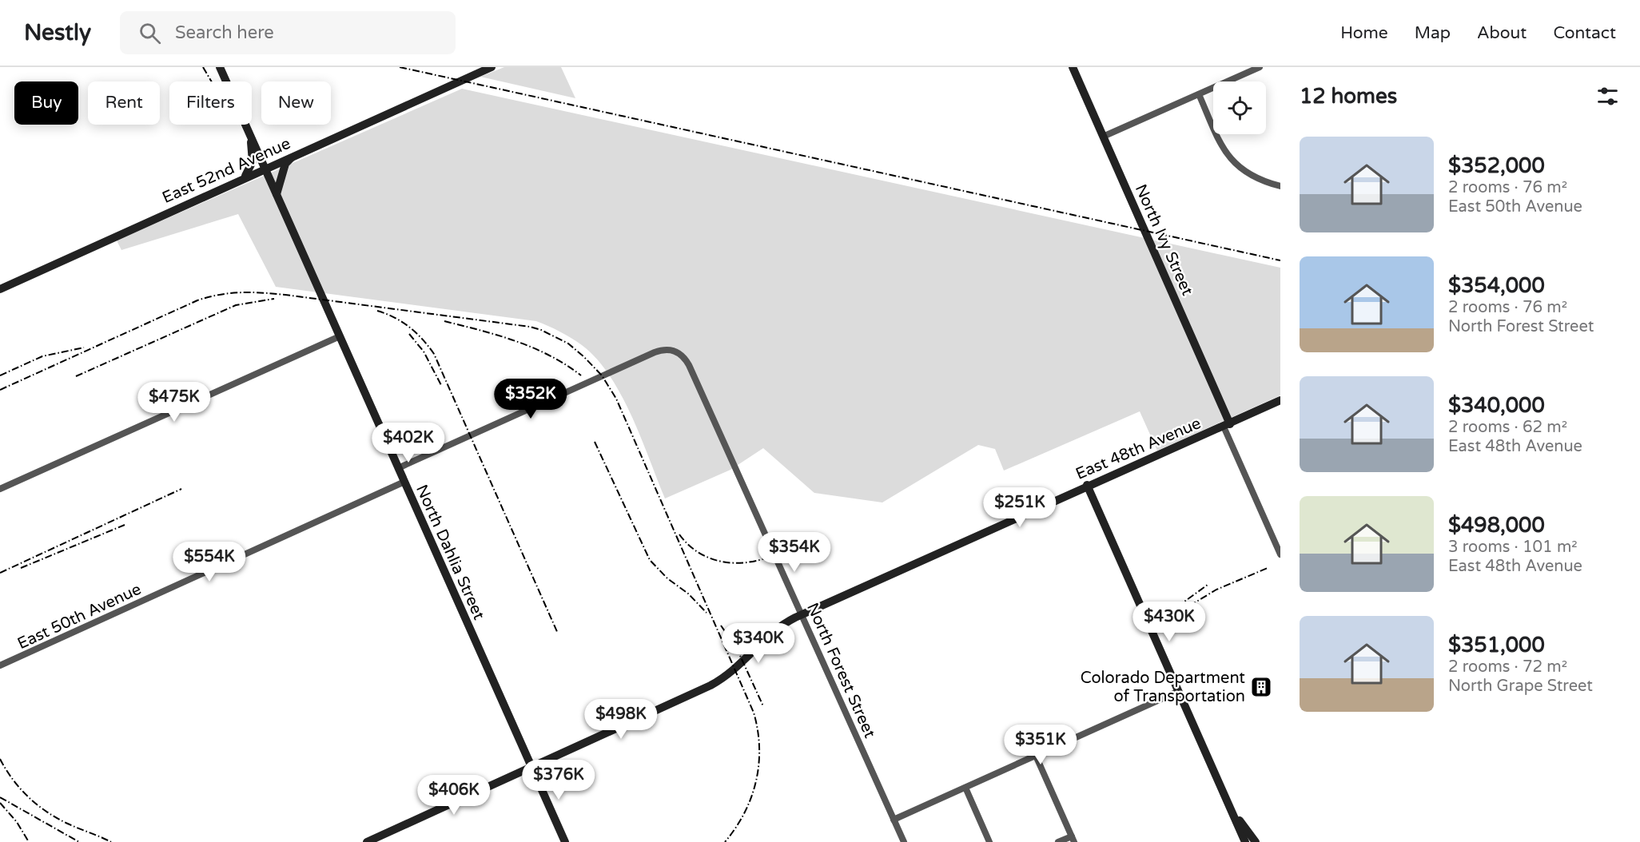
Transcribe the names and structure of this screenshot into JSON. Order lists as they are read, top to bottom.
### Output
{
  "streets": {
    "street": [
      "East 52nd Avenue",
      "North Ivy Street",
      "East 48th Avenue",
      "North Dahlia Street",
      "East 50th Avenue",
      "North Forest Street"
    ]
  },
  "crossings": [
    ["East 52nd Avenue", "North Dahlia Street"],
    ["North Ivy Street", "East 48th Avenue"],
    ["East 48th Avenue", "North Dahlia Street"],
    ["East 48th Avenue", "North Forest Street"],
    ["North Dahlia Street", "East 50th Avenue"],
    ["North Dahlia Street", "North Forest Street"]
  ],
  "places": {
    "building": ["Colorado Department of Transportation"]
  },
  "page": {
    "header": "Nestly",
    "search": "Search here",
    "nav": [
      "Home",
      "Map",
      "About",
      "Contact"
    ],
    "heading": "12 homes",
    "chip": [
      "Buy",
      "Rent",
      "Filters",
      "New"
    ],
    "list": [
      {
        "name": "$352,000",
        "note": "2 rooms · 76 m² · East 50th Avenue"
      },
      {
        "name": "$354,000",
        "note": "2 rooms · 76 m² · North Forest Street"
      },
      {
        "name": "$340,000",
        "note": "2 rooms · 62 m² · East 48th Avenue"
      },
      {
        "name": "$498,000",
        "note": "3 rooms · 101 m² · East 48th Avenue"
      },
      {
        "name": "$351,000",
        "note": "2 rooms · 72 m² · North Grape Street"
      }
    ],
    "price": [
      "$352K",
      "$475K",
      "$402K",
      "$251K",
      "$354K",
      "$554K",
      "$430K",
      "$340K",
      "$498K",
      "$351K",
      "$376K",
      "$406K"
    ]
  }
}
